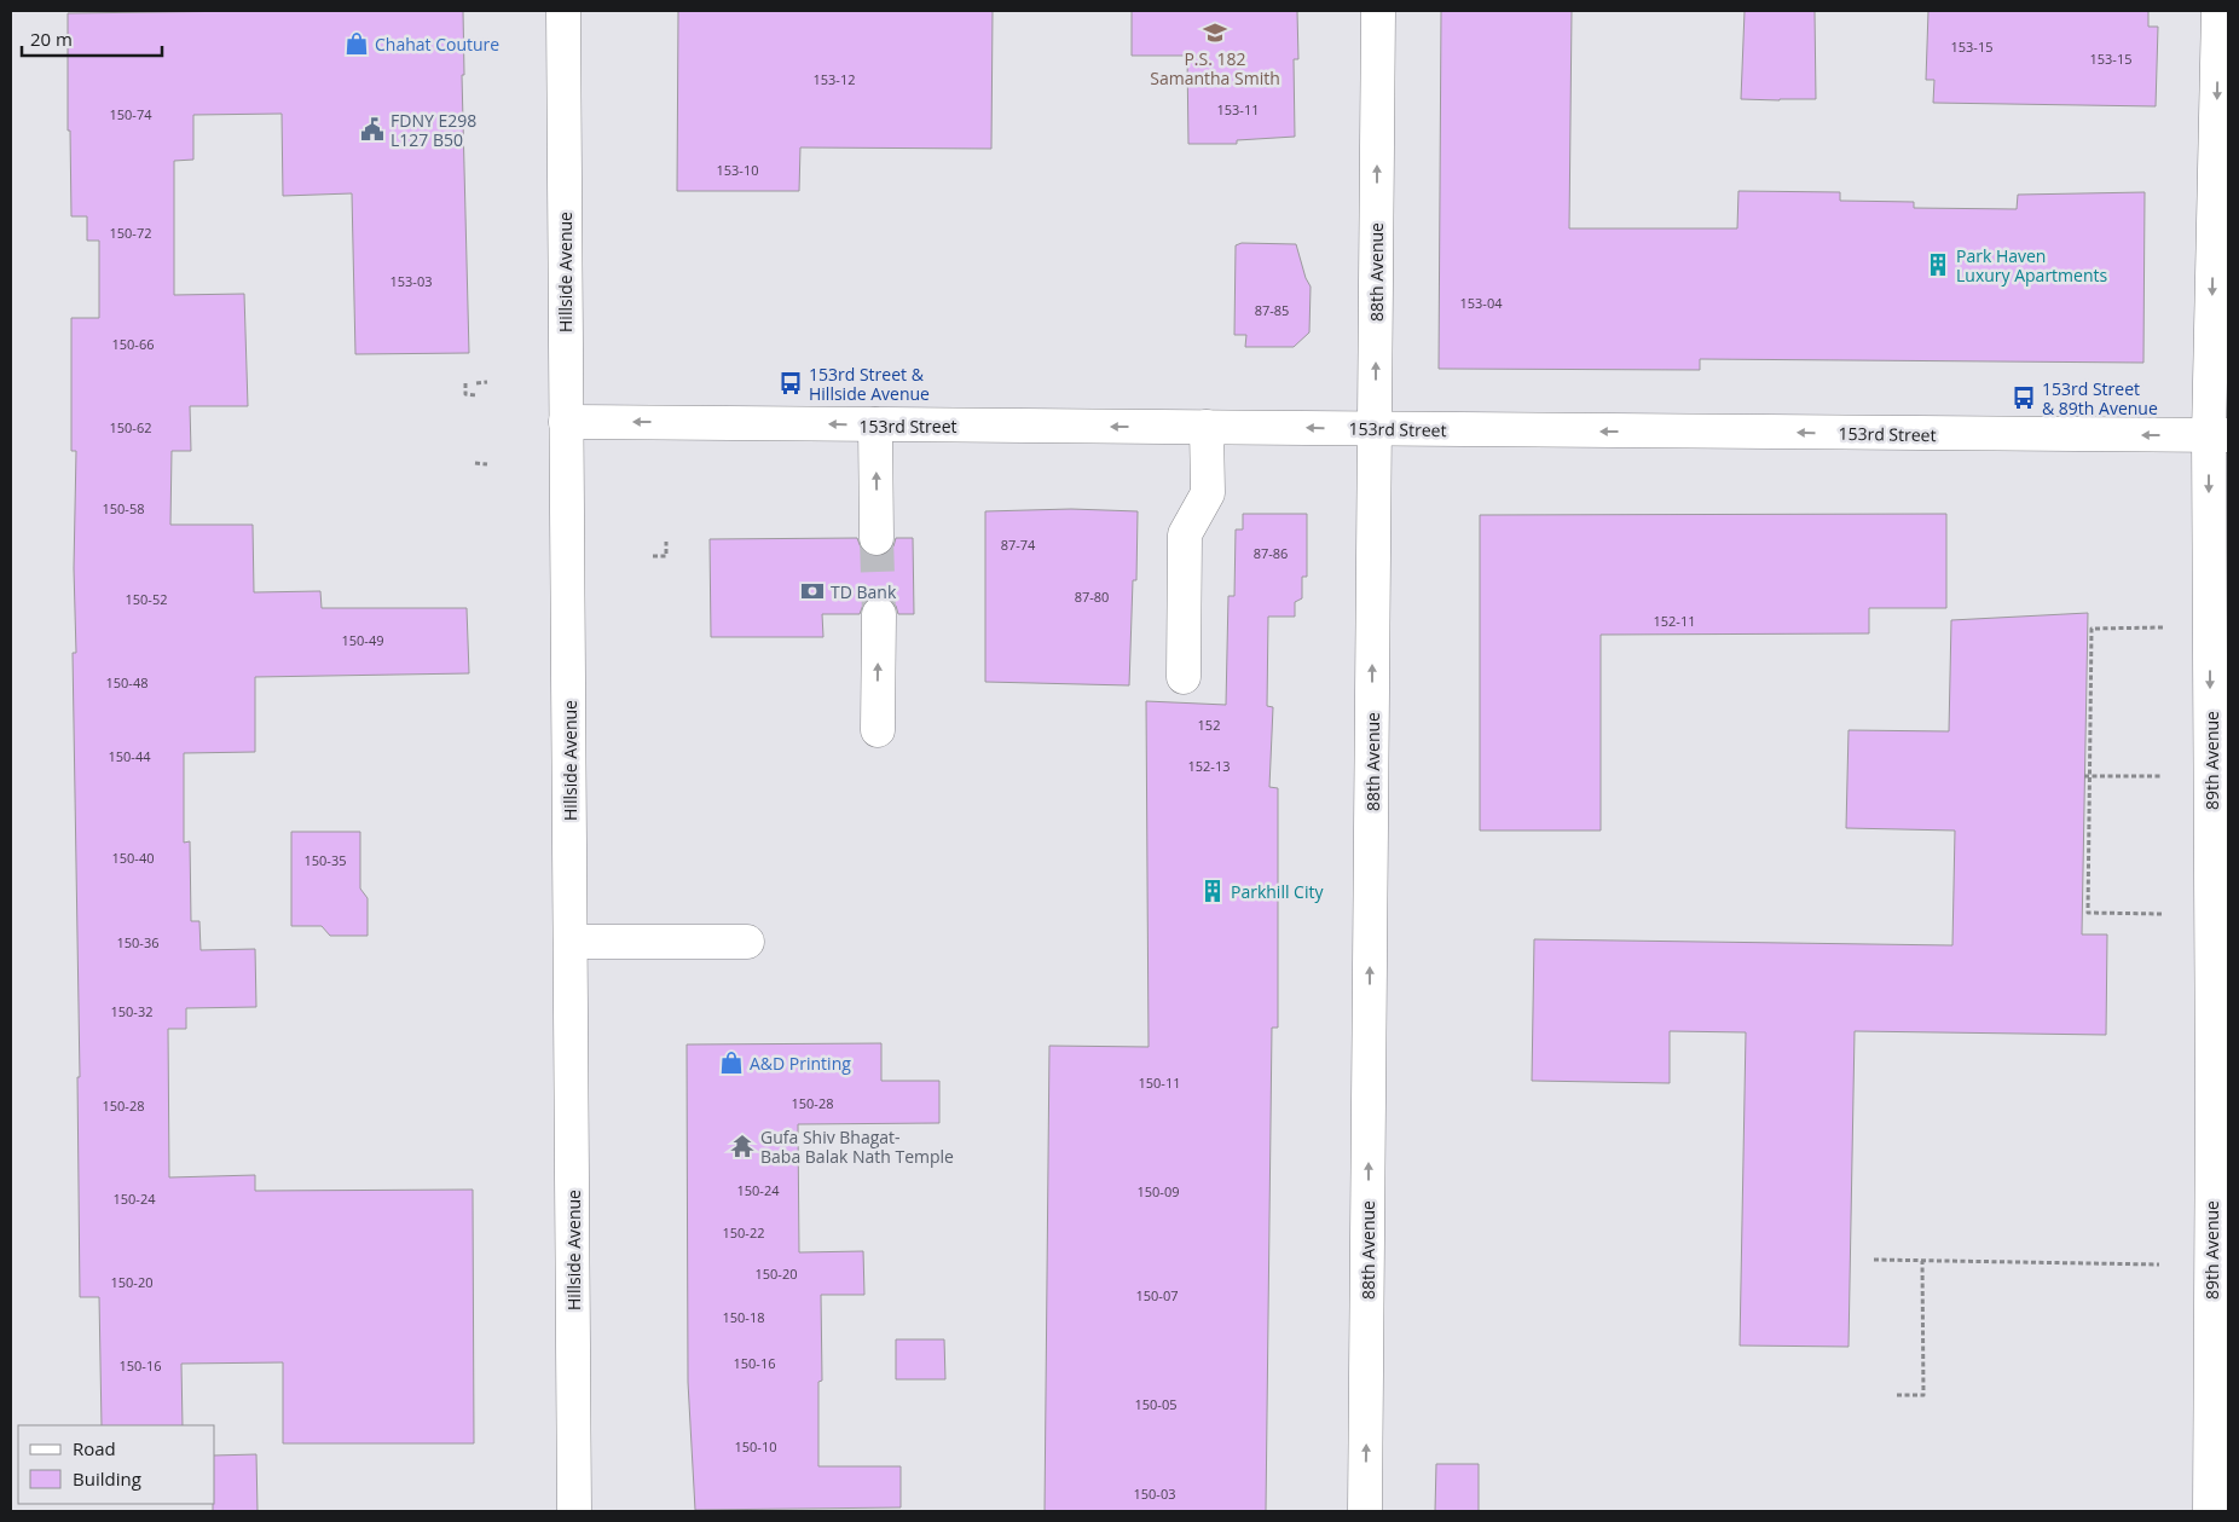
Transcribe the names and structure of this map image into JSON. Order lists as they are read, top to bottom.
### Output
{
  "streets": {
    "street": [
      "Hillside Avenue",
      "88th Avenue",
      "153rd Street",
      "89th Avenue"
    ]
  },
  "crossings": [
    ["Hillside Avenue", "153rd Street"],
    ["88th Avenue", "153rd Street"],
    ["153rd Street", "89th Avenue"]
  ],
  "one_way": ["88th Avenue", "153rd Street", "89th Avenue"],
  "places": {
    "school or university": ["P.S. 182 Samantha Smith"],
    "shop": ["Chahat Couture", "A&D Printing"],
    "public building": ["FDNY E298 L127 B50"],
    "building": ["Park Haven Luxury Apartments", "Parkhill City"],
    "bus stop": ["153rd Street & Hillside Avenue", "153rd Street & 89th Avenue"],
    "bank": ["TD Bank"],
    "temple": ["Gufa Shiv Bhagat- Baba Balak Nath Temple"]
  },
  "house_numbers": [
    "153-15",
    "153-15",
    "153-12",
    "153-11",
    "150-74",
    "153-10",
    "150-72",
    "153-03",
    "153-04",
    "87-85",
    "150-66",
    "150-62",
    "150-58",
    "87-74",
    "87-86",
    "87-80",
    "150-52",
    "152-11",
    "150-49",
    "150-48",
    "152",
    "150-44",
    "152-13",
    "150-40",
    "150-35",
    "150-36",
    "150-32",
    "150-11",
    "150-28",
    "150-28",
    "150-24",
    "150-09",
    "150-24",
    "150-22",
    "150-20",
    "150-20",
    "150-07",
    "150-18",
    "150-16",
    "150-16",
    "150-05",
    "150-10",
    "150-03"
  ],
  "legend": ["Road", "Building"],
  "scale_bar": "20 m"
}
